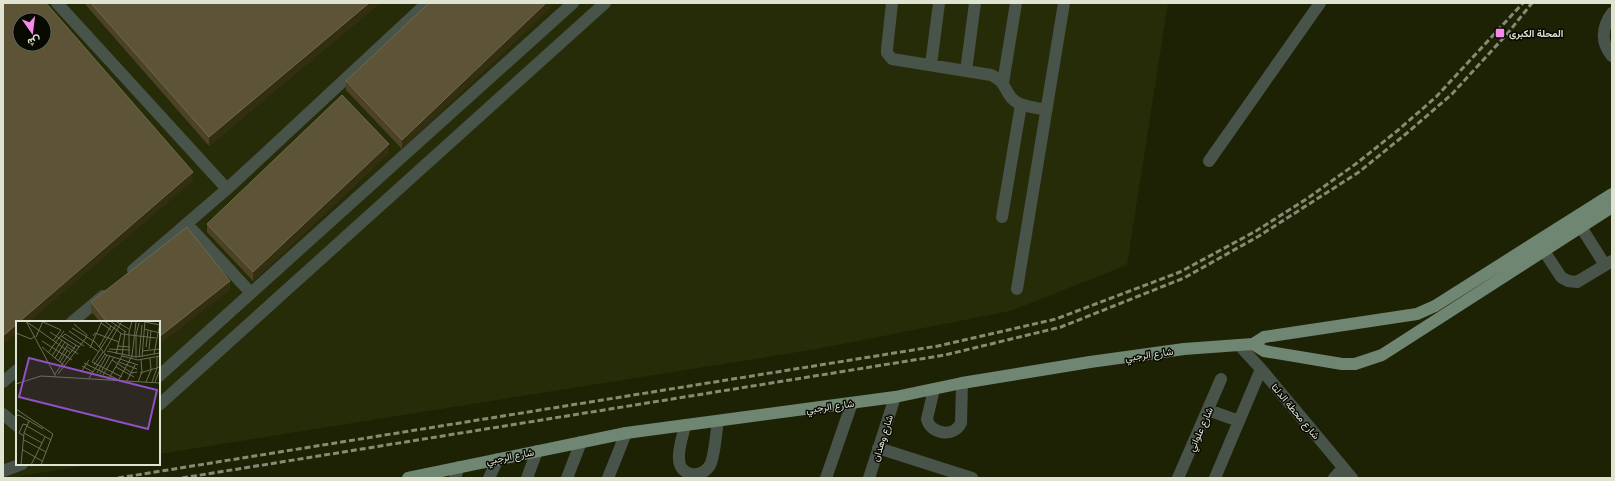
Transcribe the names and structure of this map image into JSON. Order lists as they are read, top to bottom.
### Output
{
  "streets": {
    "main road": ["شارع الرجبي"],
    "street": ["شارع محطة الدلتا", "شارع علواني", "شارع وهدان"]
  },
  "crossings": [
    ["شارع الرجبي", "شارع محطة الدلتا"],
    ["شارع الرجبي", "شارع وهدان"]
  ],
  "places": {
    "transit": ["المحلة الكبرى"]
  },
  "north": "bottom"
}
